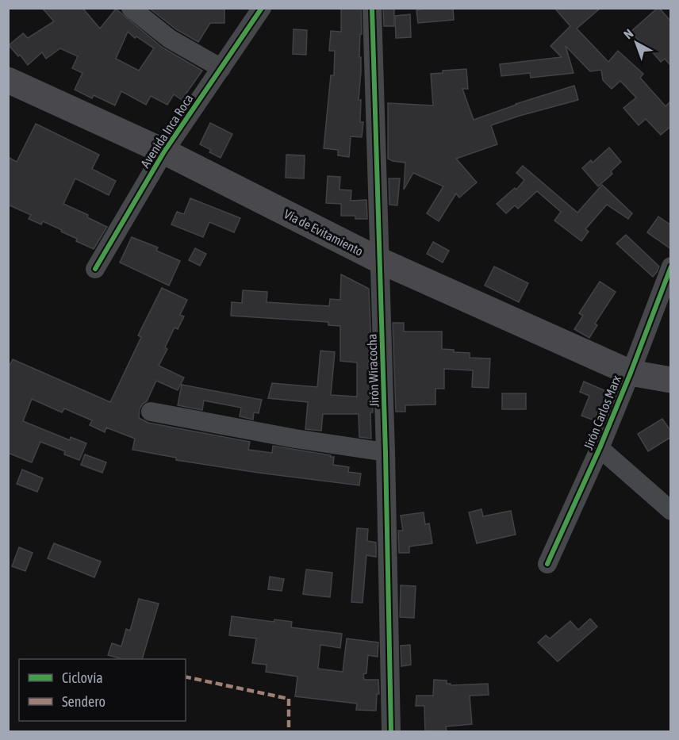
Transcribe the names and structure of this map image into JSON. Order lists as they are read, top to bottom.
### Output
{
  "streets": {
    "highway": ["Vía de Evitamiento"],
    "street": ["Avenida Inca Roca", "Jirón Wiracocha", "Jirón Carlos Marx"]
  },
  "crossings": [
    ["Avenida Inca Roca", "Vía de Evitamiento"],
    ["Vía de Evitamiento", "Jirón Wiracocha"],
    ["Vía de Evitamiento", "Jirón Carlos Marx"]
  ],
  "legend": ["Ciclovía", "Sendero"],
  "north": "top left"
}
